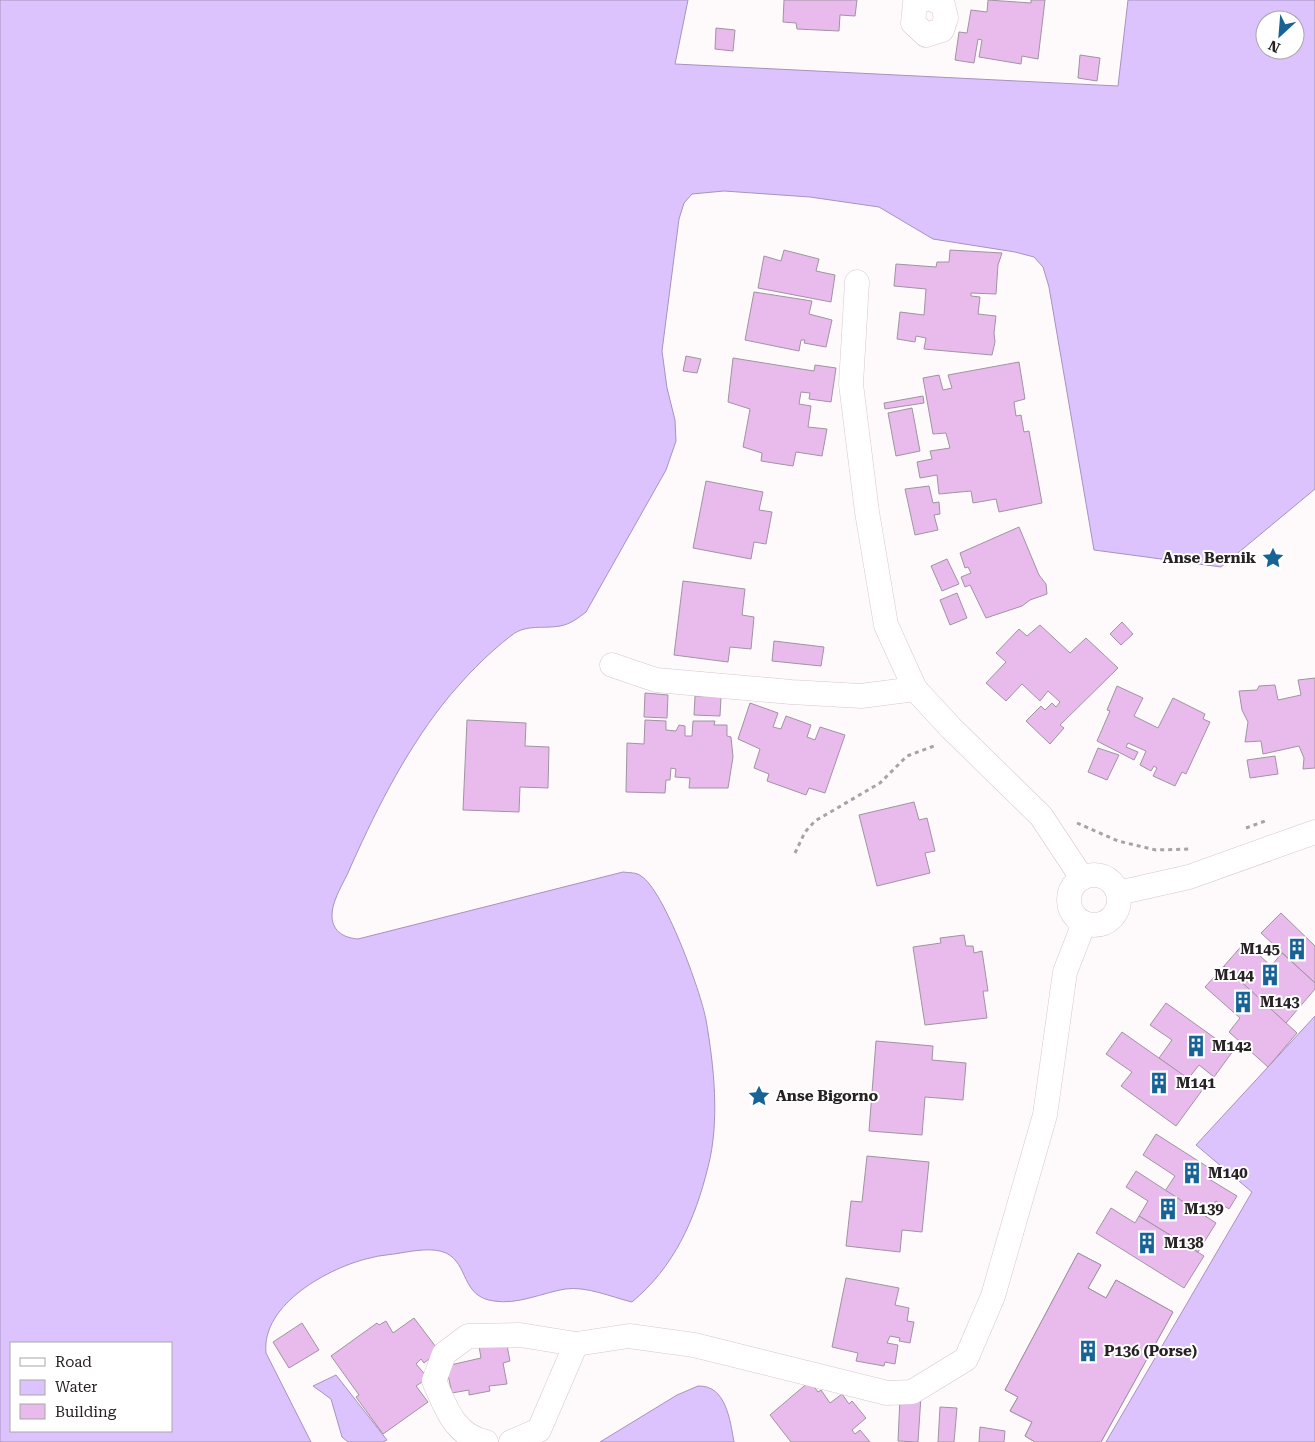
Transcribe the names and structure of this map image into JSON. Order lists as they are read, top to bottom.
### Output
{
  "places": {
    "place": ["Anse Bernik", "Anse Bigorno"],
    "building": [
      "M145",
      "M144",
      "M143",
      "M142",
      "M141",
      "M140",
      "M139",
      "M138",
      "P136 (Porse)"
    ]
  },
  "legend": ["Road", "Water", "Building"],
  "north": "bottom left"
}
